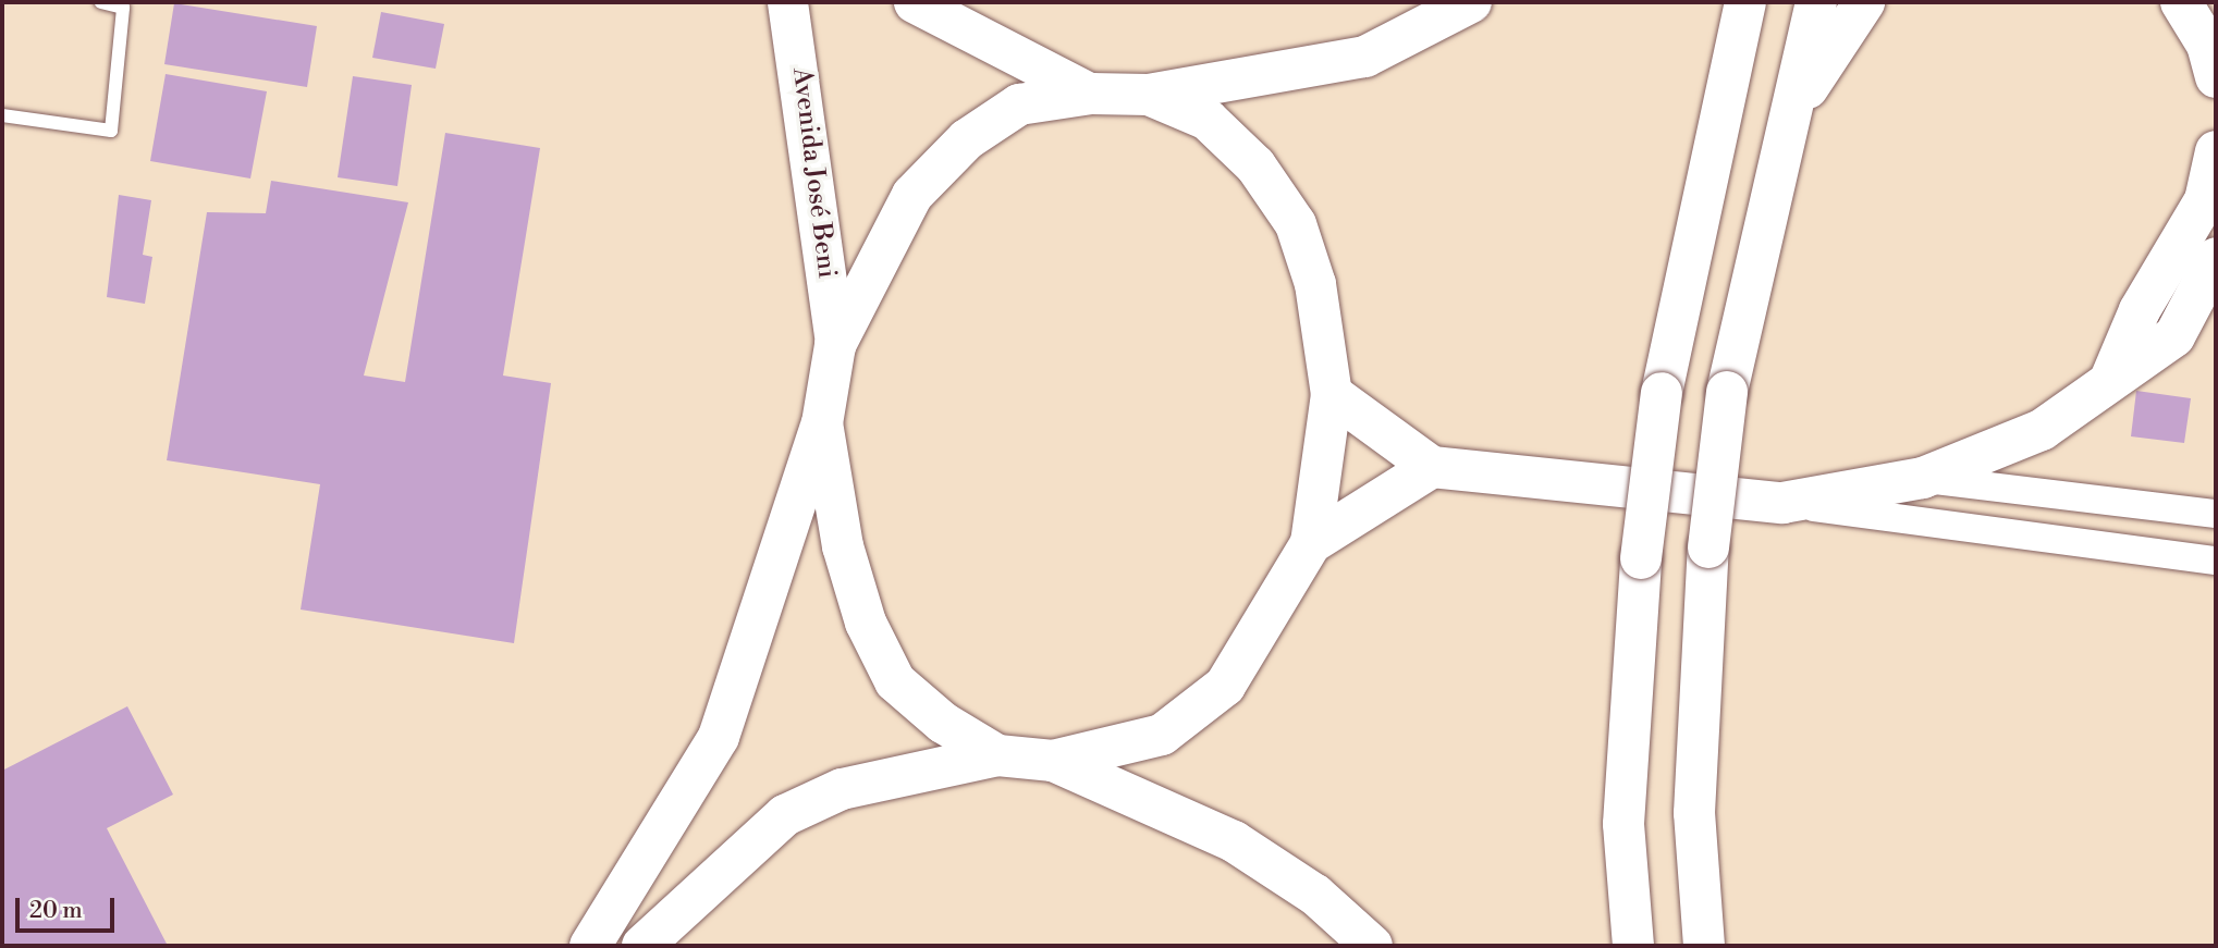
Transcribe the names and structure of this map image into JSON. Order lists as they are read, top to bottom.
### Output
{
  "streets": {
    "main road": ["Avenida José Beni"]
  },
  "scale_bar": "20 m"
}
